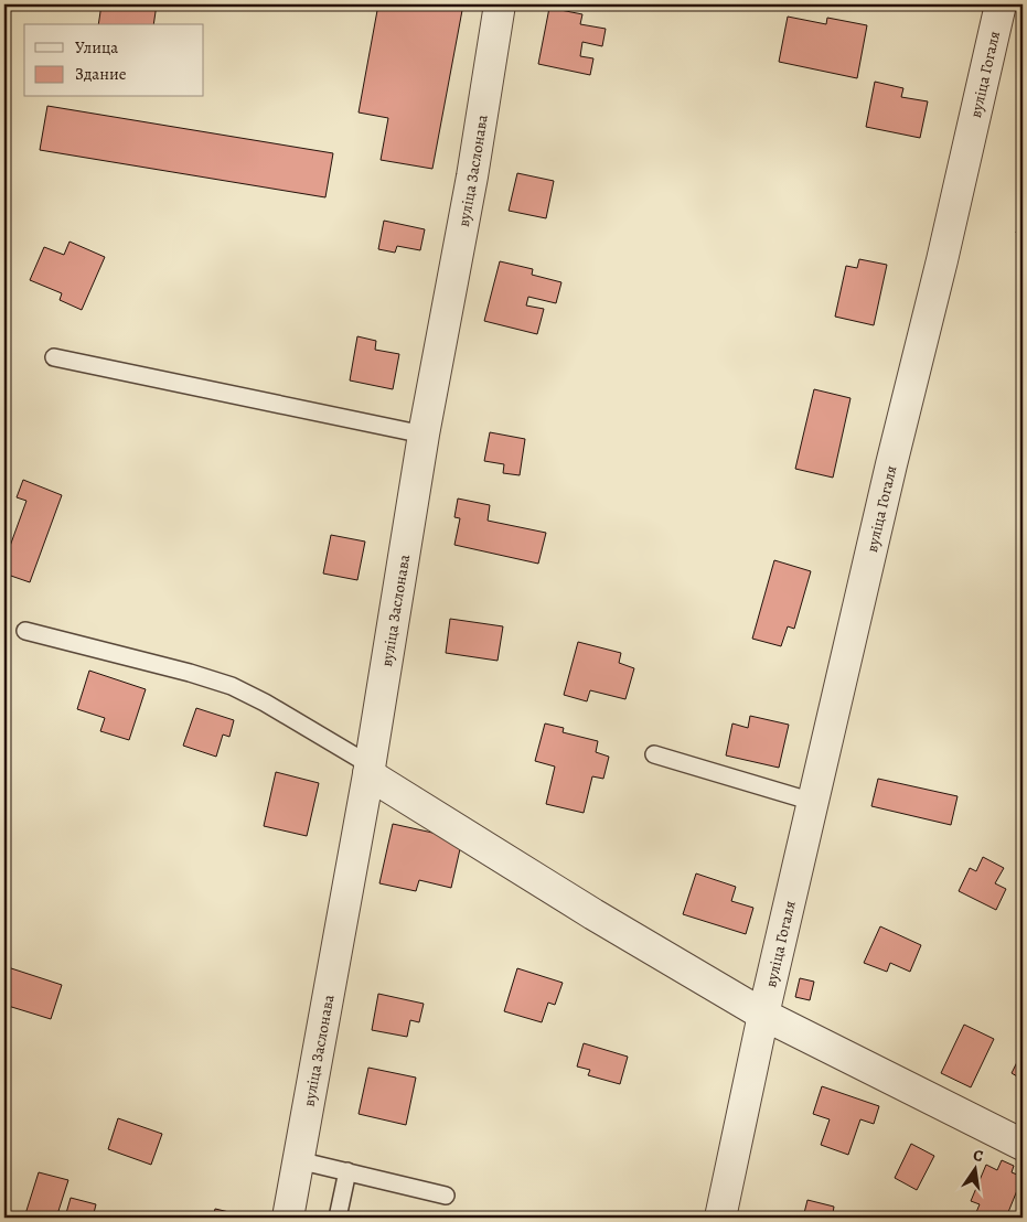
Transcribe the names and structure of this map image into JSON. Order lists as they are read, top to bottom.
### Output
{
  "streets": {
    "street": ["вуліца Гогаля", "вуліца Заслонава"]
  },
  "legend": ["Улица", "Здание"],
  "north": "top"
}
